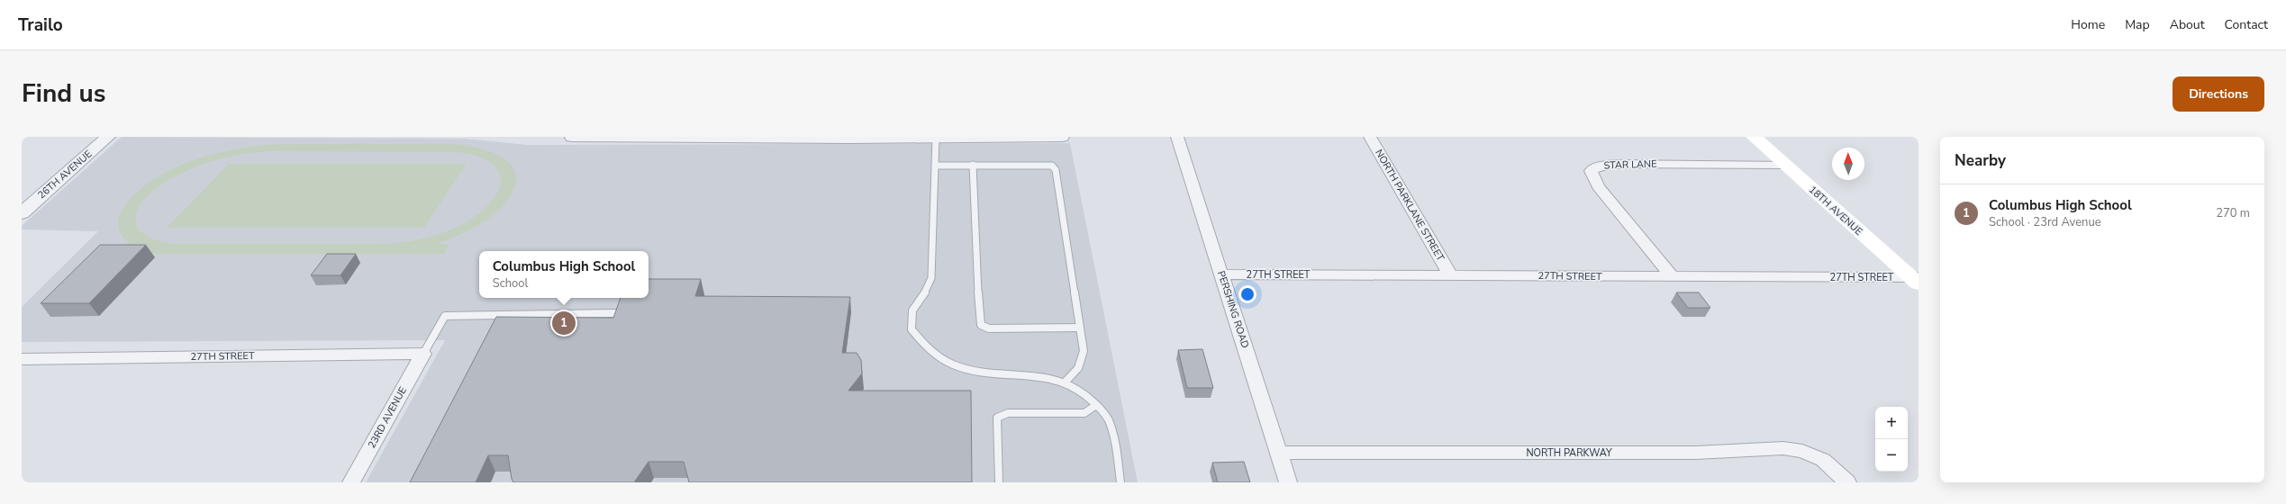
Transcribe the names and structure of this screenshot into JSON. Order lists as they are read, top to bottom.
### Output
{
  "streets": {
    "main road": ["18TH AVENUE"],
    "street": [
      "STAR LANE",
      "26TH AVENUE",
      "NORTH PARKLANE STREET",
      "27TH STREET",
      "PERSHING ROAD",
      "23RD AVENUE",
      "NORTH PARKWAY"
    ]
  },
  "crossings": [
    ["STAR LANE", "18TH AVENUE"],
    ["STAR LANE", "27TH STREET"],
    ["NORTH PARKLANE STREET", "27TH STREET"],
    ["18TH AVENUE", "27TH STREET"],
    ["27TH STREET", "PERSHING ROAD"],
    ["27TH STREET", "23RD AVENUE"],
    ["PERSHING ROAD", "NORTH PARKWAY"]
  ],
  "north": "top",
  "page": {
    "header": "Trailo",
    "nav": [
      "Home",
      "Map",
      "About",
      "Contact"
    ],
    "title": "Find us",
    "buttons": "Directions",
    "heading": "Nearby",
    "list": [
      {
        "mark": "1",
        "name": "Columbus High School",
        "note": "School · 23rd Avenue",
        "value": "270 m"
      }
    ],
    "popup": ["Columbus High School", "School"],
    "pins": "1",
    "map_buttons": ["+", "−"]
  }
}
